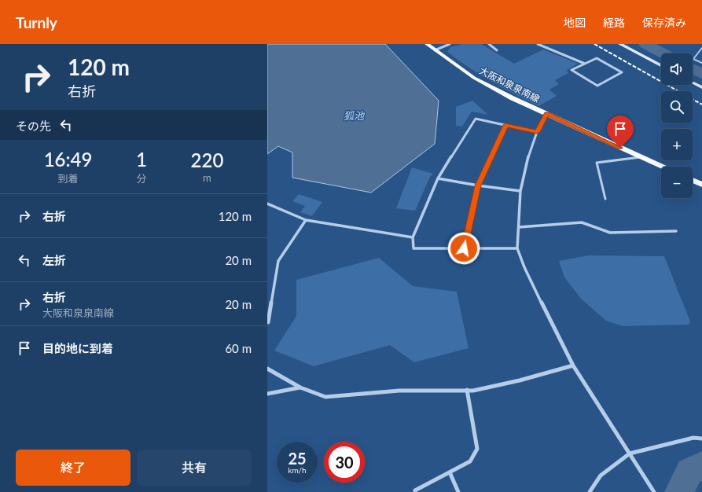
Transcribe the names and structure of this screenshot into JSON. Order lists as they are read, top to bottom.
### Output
{
  "streets": {
    "main road": ["大阪和泉泉南線"]
  },
  "water": ["狐池"],
  "page": {
    "header": "Turnly",
    "nav": ["地図", "経路", "保存済み"],
    "turn": ["120 m", "右折"],
    "map_buttons": ["+", "−"],
    "then": "その先",
    "eta": [
      "16:49",
      "到着",
      "1",
      "分",
      "220",
      "m"
    ],
    "list": [
      {
        "name": "右折",
        "value": "120 m"
      },
      {
        "name": "左折",
        "value": "20 m"
      },
      {
        "name": "右折",
        "note": "大阪和泉泉南線",
        "value": "20 m"
      },
      {
        "name": "目的地に到着",
        "value": "60 m"
      }
    ],
    "speed": "25 km/h",
    "limit": "30",
    "buttons": ["終了", "共有"]
  }
}
